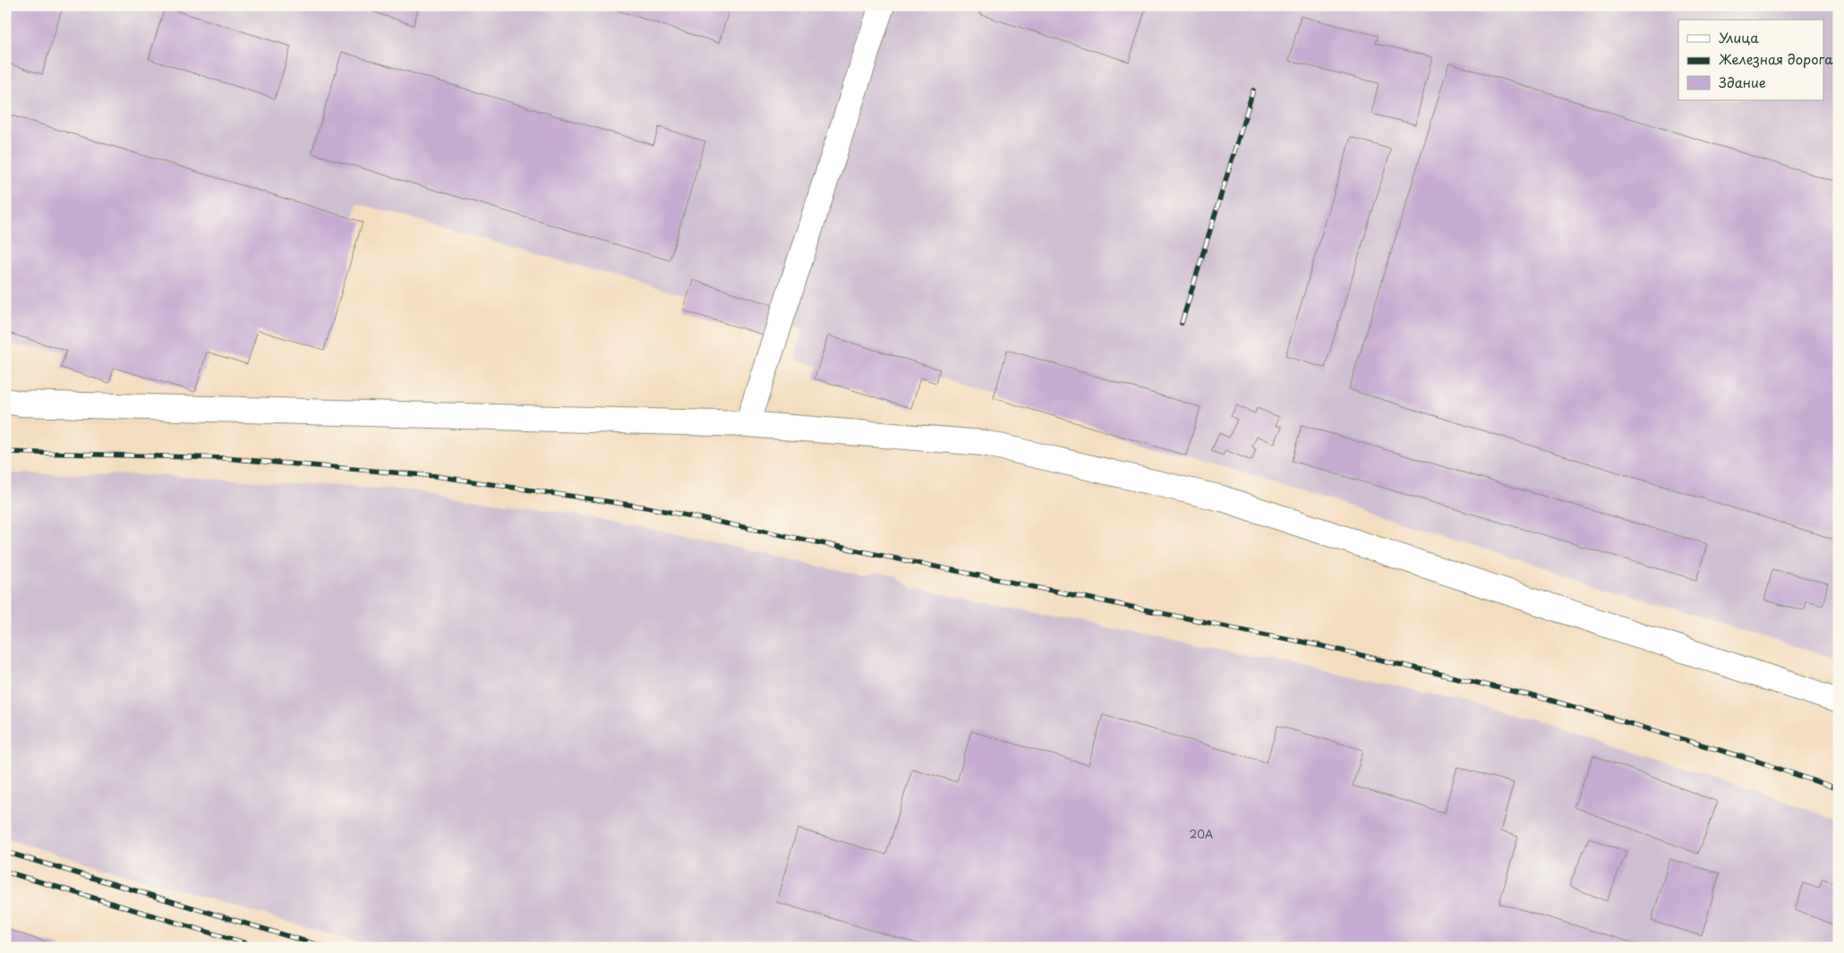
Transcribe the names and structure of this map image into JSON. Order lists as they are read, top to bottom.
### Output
{
  "house_numbers": ["20А"],
  "legend": ["Улица", "Железная дорога", "Здание"]
}
